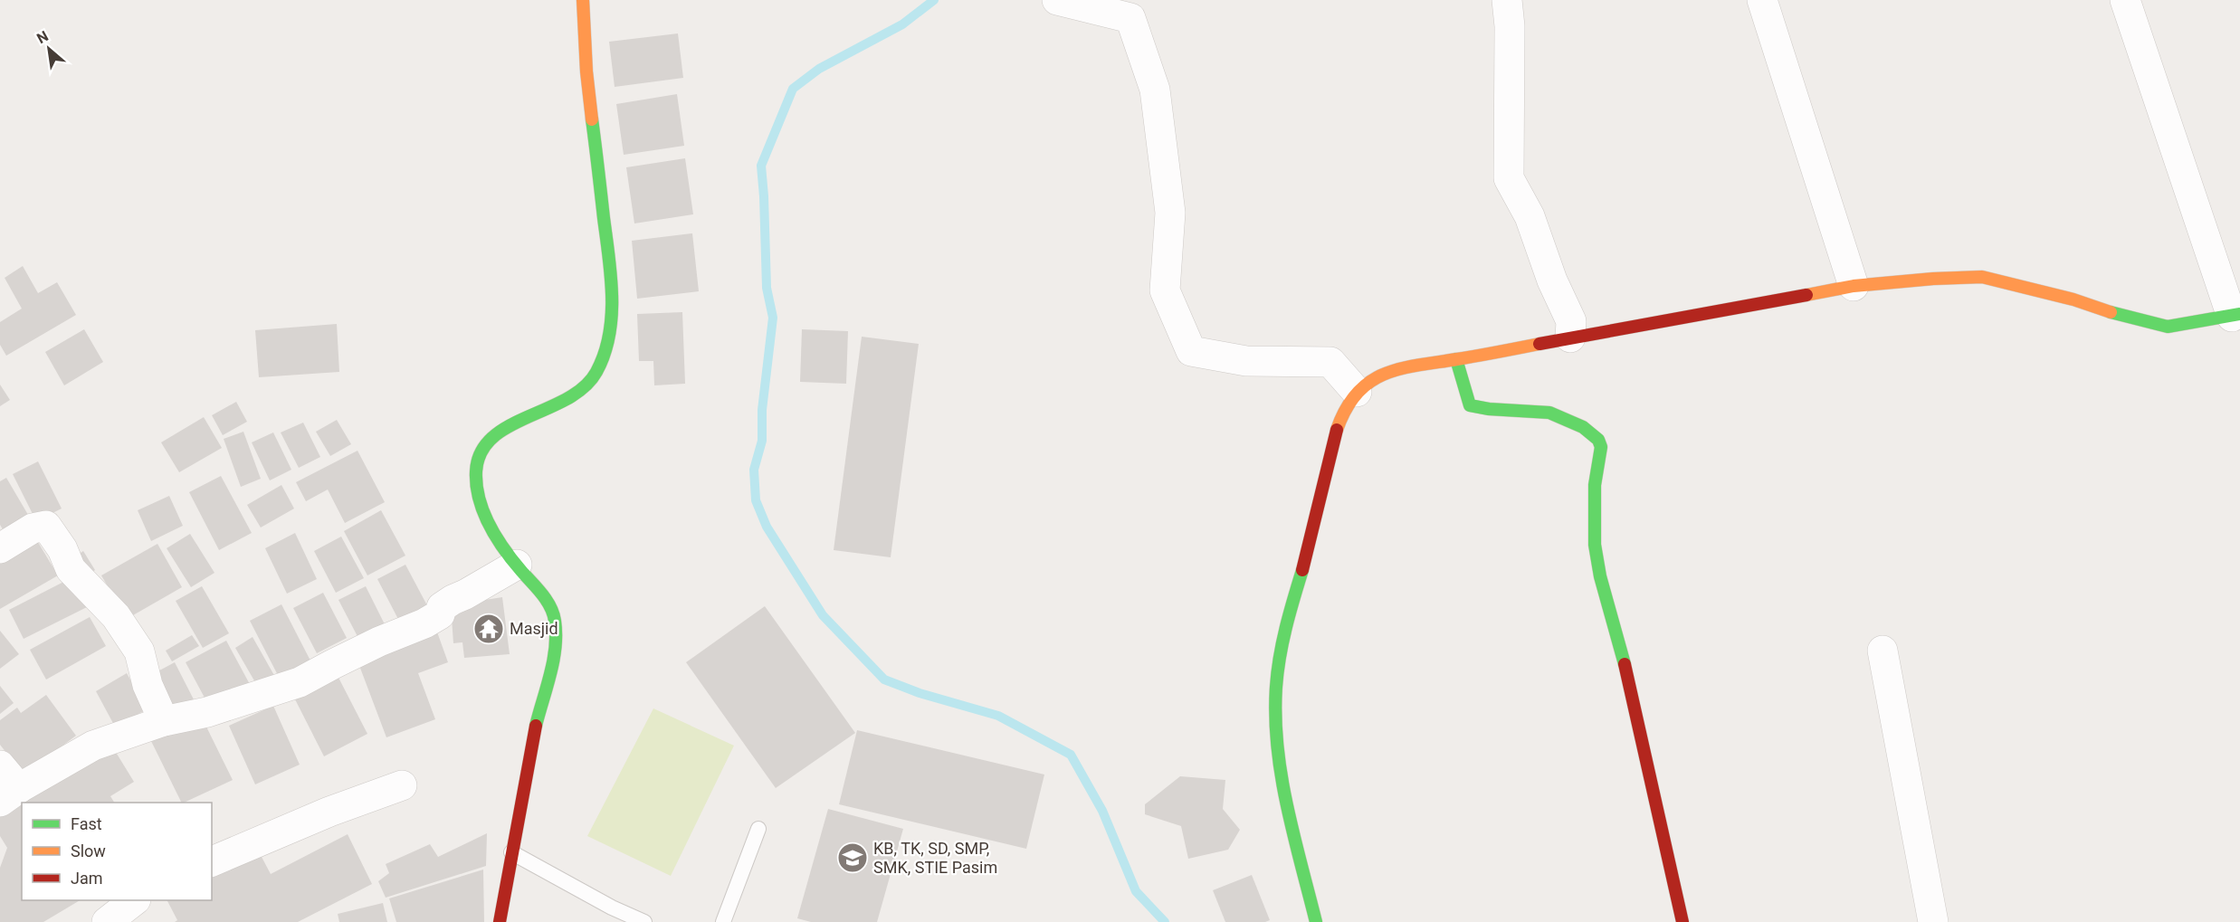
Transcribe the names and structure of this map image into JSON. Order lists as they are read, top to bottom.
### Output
{
  "places": {
    "temple": ["Masjid"],
    "school or university": ["KB, TK, SD, SMP, SMK, STIE Pasim"]
  },
  "legend": ["Fast", "Slow", "Jam"],
  "north": "top left"
}
